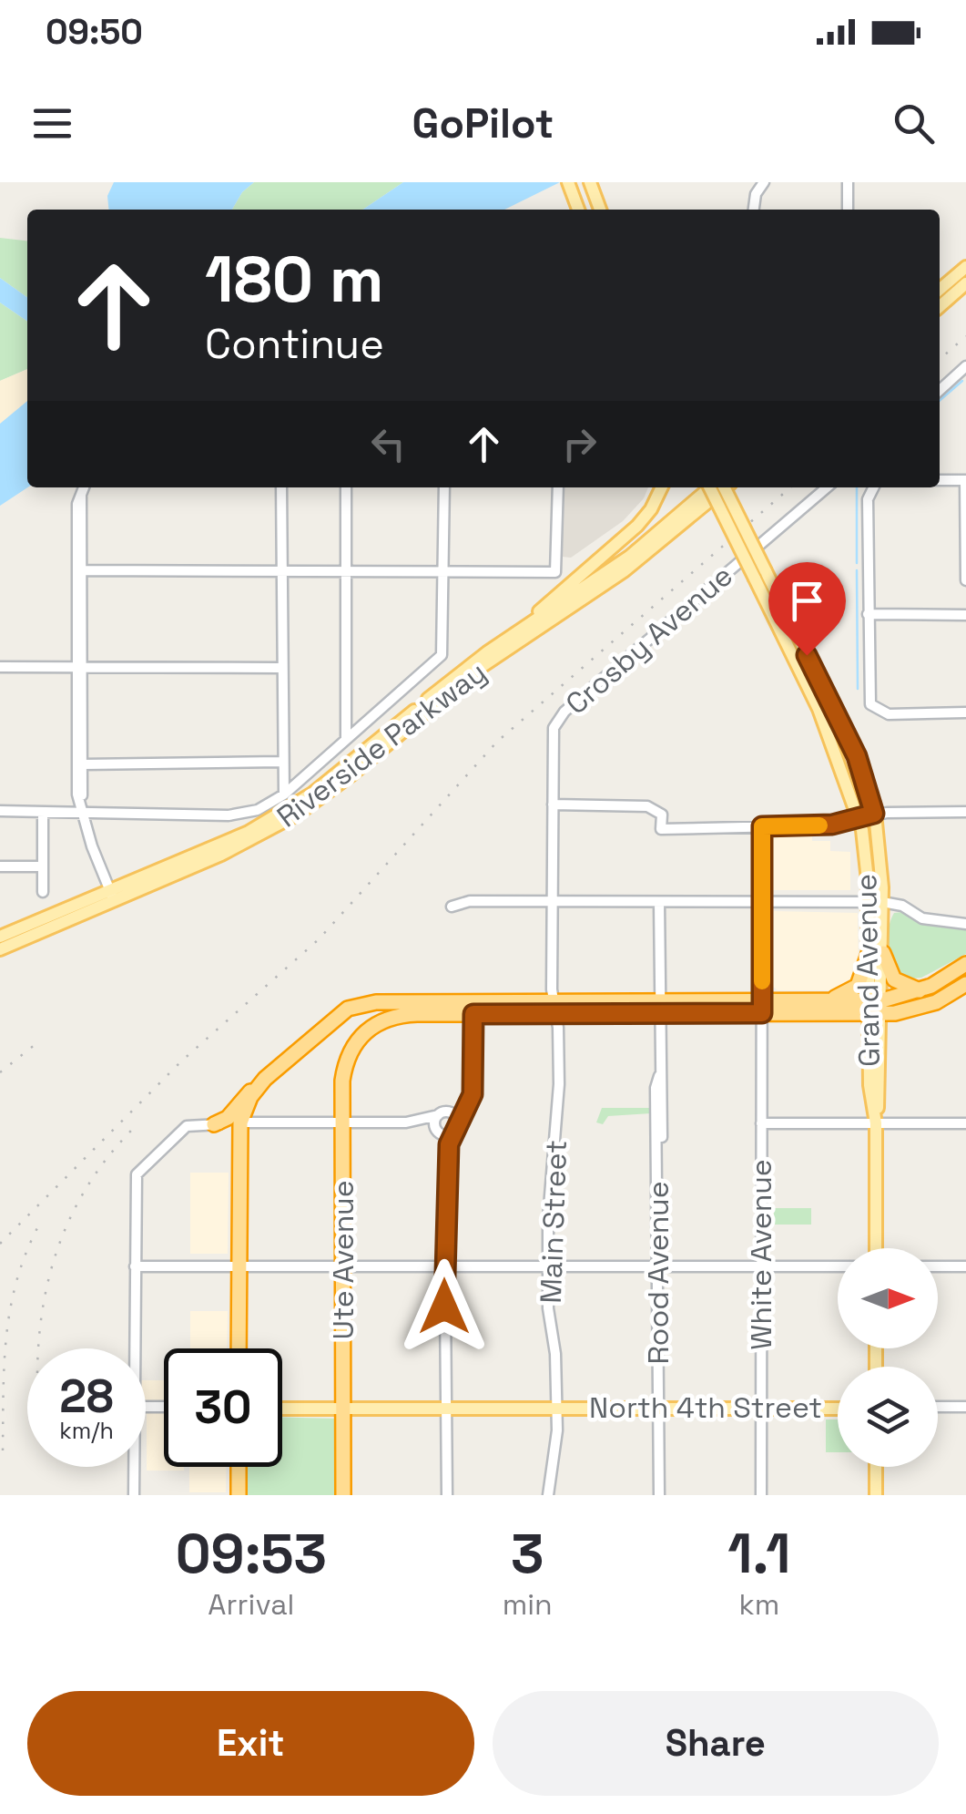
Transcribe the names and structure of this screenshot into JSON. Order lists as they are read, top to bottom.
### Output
{
  "streets": {
    "highway": ["Ute Avenue"],
    "main road": ["Riverside Parkway", "Grand Avenue", "North 4th Street"],
    "street": [
      "Crosby Avenue",
      "Main Street",
      "White Avenue",
      "Rood Avenue"
    ]
  },
  "crossings": [
    ["Crosby Avenue", "Main Street"],
    ["Main Street", "North 4th Street"],
    ["White Avenue", "North 4th Street"],
    ["Ute Avenue", "North 4th Street"],
    ["Rood Avenue", "North 4th Street"]
  ],
  "north": "right",
  "page": {
    "status": "09:50",
    "header": "GoPilot",
    "turn": ["180 m", "Continue"],
    "speed": "28 km/h",
    "limit": "30",
    "eta": [
      "09:53",
      "Arrival",
      "3",
      "min",
      "1.1",
      "km"
    ],
    "buttons": ["Exit", "Share"]
  }
}
